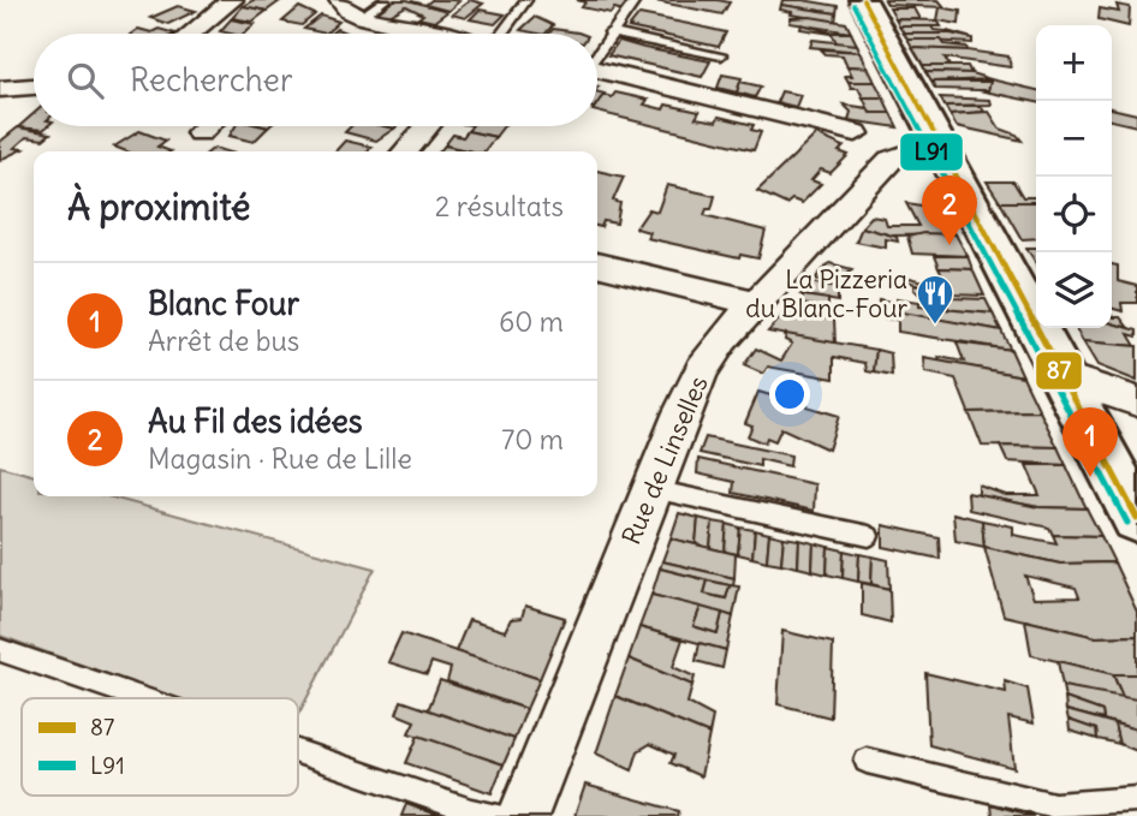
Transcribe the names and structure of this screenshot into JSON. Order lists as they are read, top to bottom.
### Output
{
  "streets": {
    "street": ["Rue de Linselles"]
  },
  "places": {
    "restaurant": ["La Pizzeria du Blanc-Four"]
  },
  "lines": ["transit line 87", "transit line L91"],
  "legend": ["87", "L91"],
  "page": {
    "map_buttons": ["+", "−"],
    "search": "Rechercher",
    "heading": ["À proximité", "2 résultats"],
    "pins": ["2", "1"],
    "list": [
      {
        "mark": "1",
        "name": "Blanc Four",
        "note": "Arrêt de bus",
        "value": "60 m"
      },
      {
        "mark": "2",
        "name": "Au Fil des idées",
        "note": "Magasin · Rue de Lille",
        "value": "70 m"
      }
    ]
  }
}
